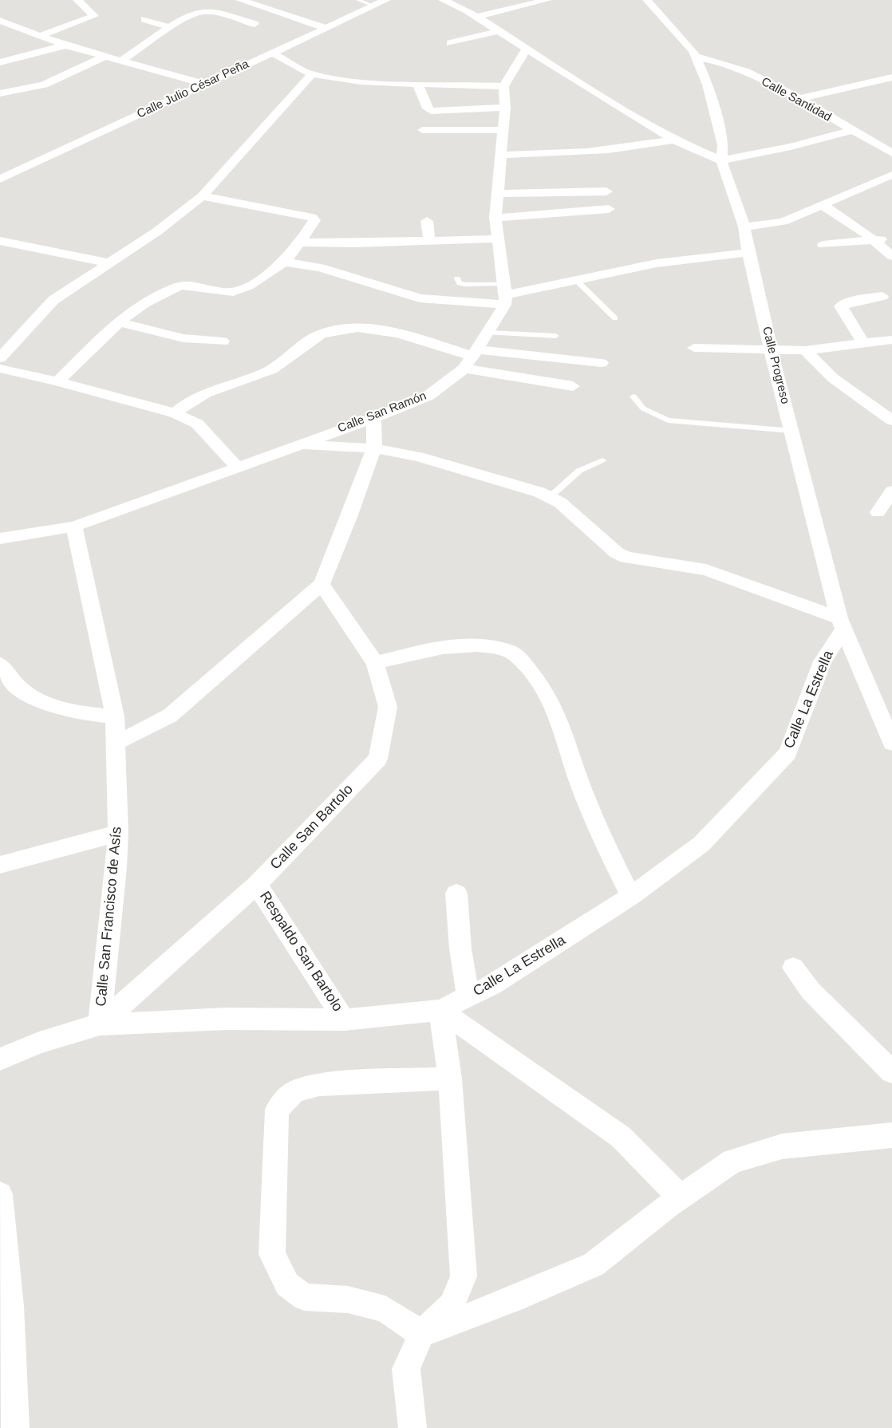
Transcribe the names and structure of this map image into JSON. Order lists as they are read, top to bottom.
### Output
{
  "streets": {
    "street": [
      "Calle Julio César Peña",
      "Calle Santidad",
      "Calle Progreso",
      "Calle San Ramón",
      "Calle La Estrella",
      "Calle San Bartolo",
      "Calle San Francisco de Asís",
      "Respaldo San Bartolo"
    ]
  },
  "crossings": [
    ["Calle Santidad", "Calle Progreso"],
    ["Calle Progreso", "Calle La Estrella"],
    ["Calle San Ramón", "Calle San Francisco de Asís"],
    ["Calle La Estrella", "Calle San Bartolo"],
    ["Calle La Estrella", "Calle San Francisco de Asís"],
    ["Calle La Estrella", "Respaldo San Bartolo"],
    ["Calle San Bartolo", "Calle San Francisco de Asís"],
    ["Calle San Bartolo", "Respaldo San Bartolo"]
  ]
}
